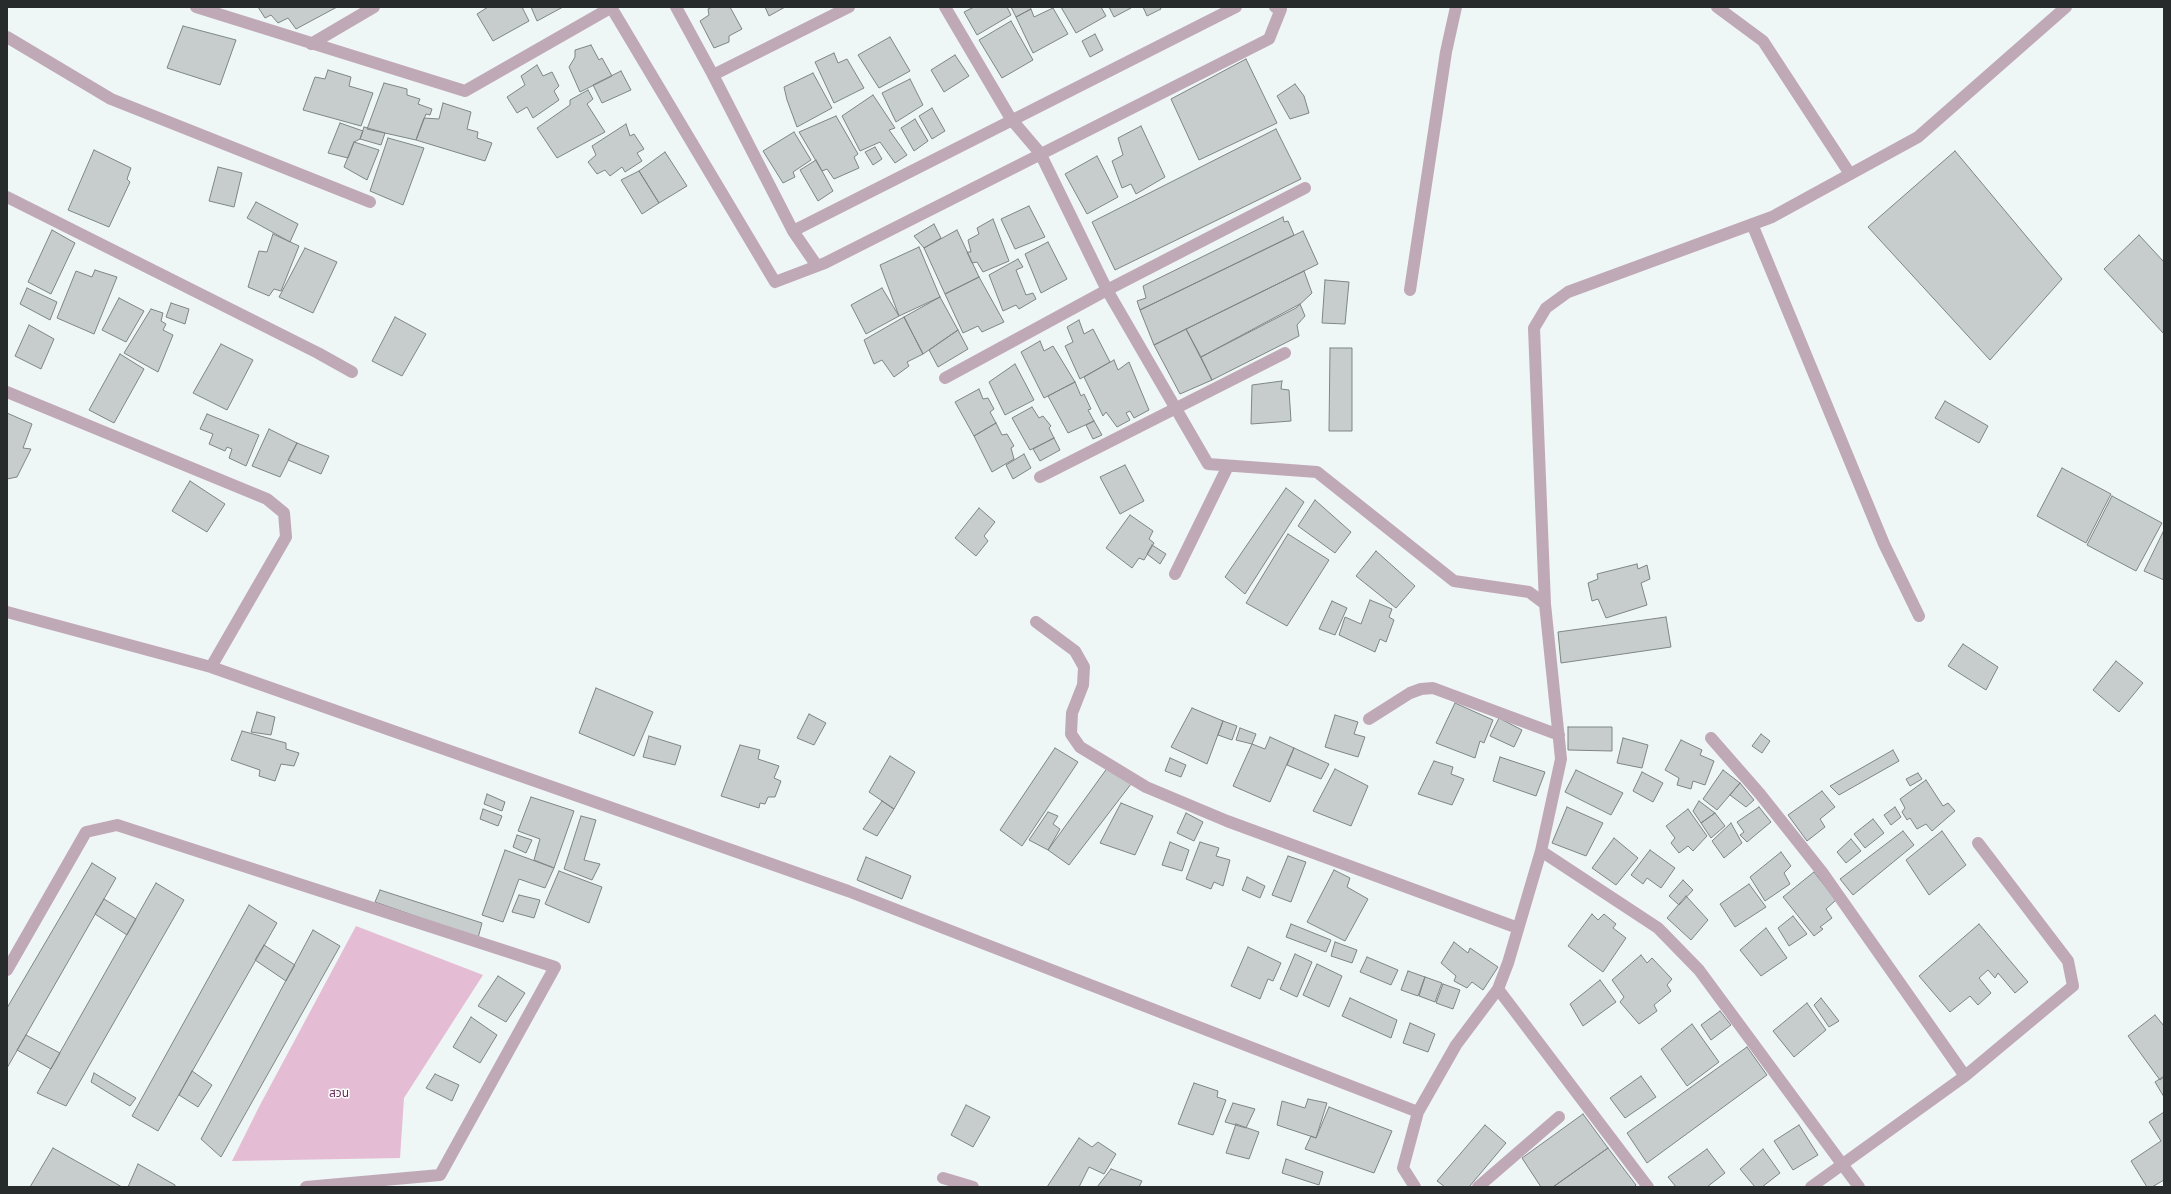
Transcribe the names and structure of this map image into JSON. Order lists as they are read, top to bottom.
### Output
{
  "parks": ["สวน"]
}
